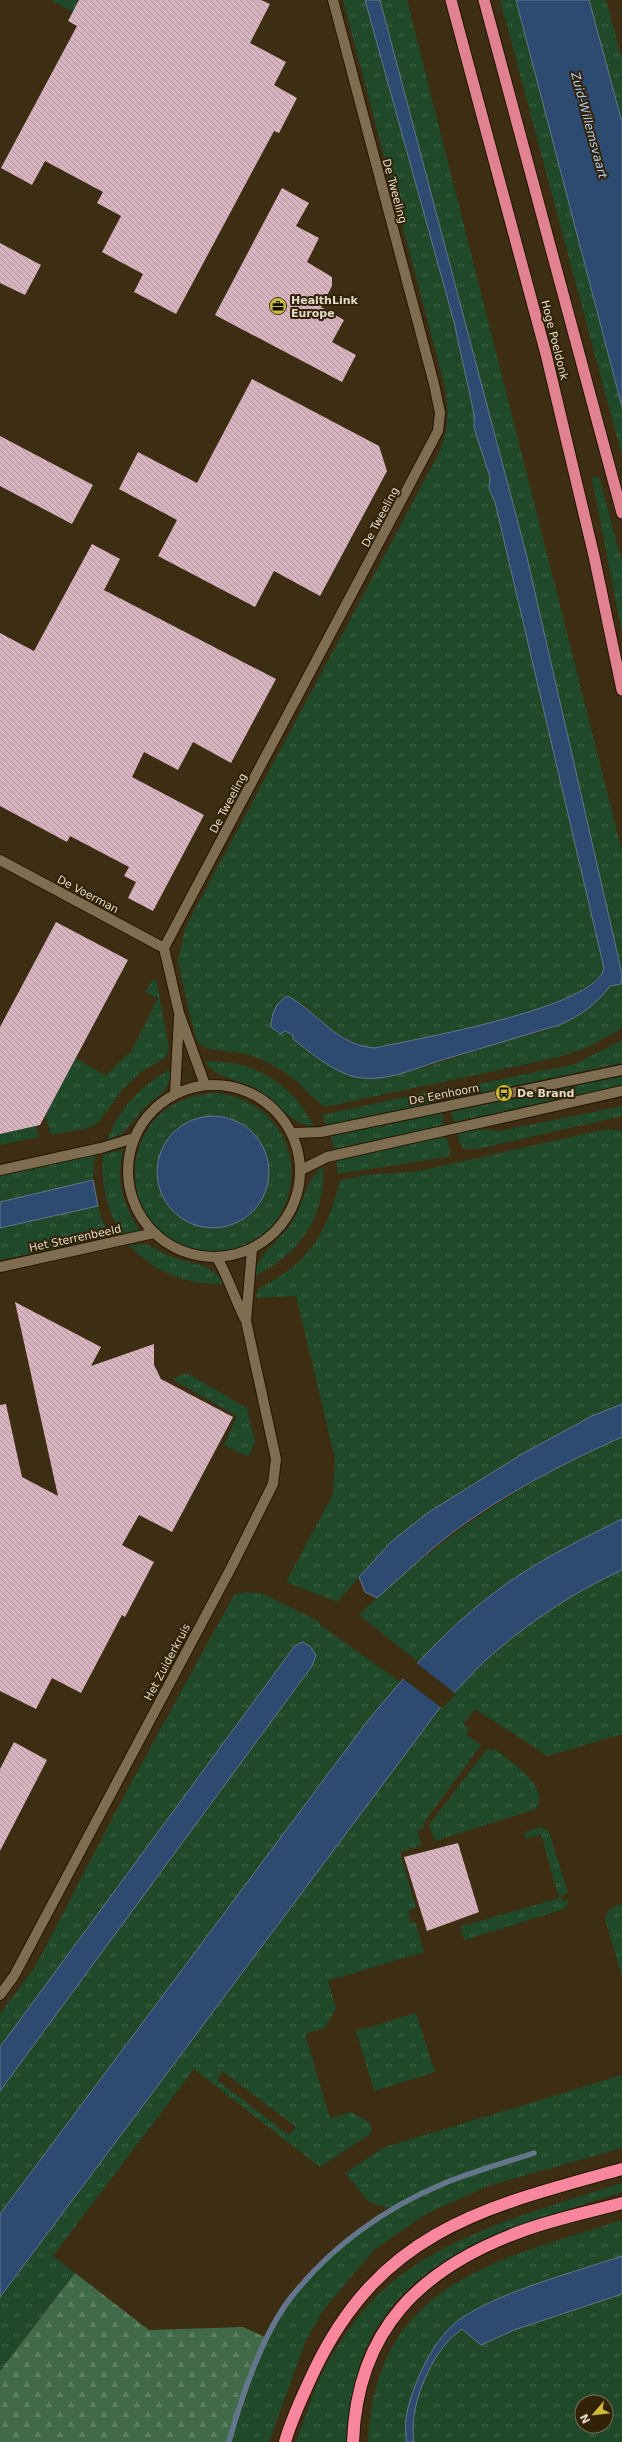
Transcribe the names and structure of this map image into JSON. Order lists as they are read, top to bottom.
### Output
{
  "streets": {
    "highway": ["Hoge Poeldonk"],
    "street": [
      "De Tweeling",
      "De Voerman",
      "De Eenhoorn",
      "Het Sterrenbeeld",
      "Het Zuiderkruis"
    ]
  },
  "crossings": [
    ["De Tweeling", "De Voerman"]
  ],
  "water": ["Zuid-Willemsvaart"],
  "places": {
    "office": ["HealthLink Europe"],
    "bus stop": ["De Brand"]
  },
  "north": "bottom left"
}
